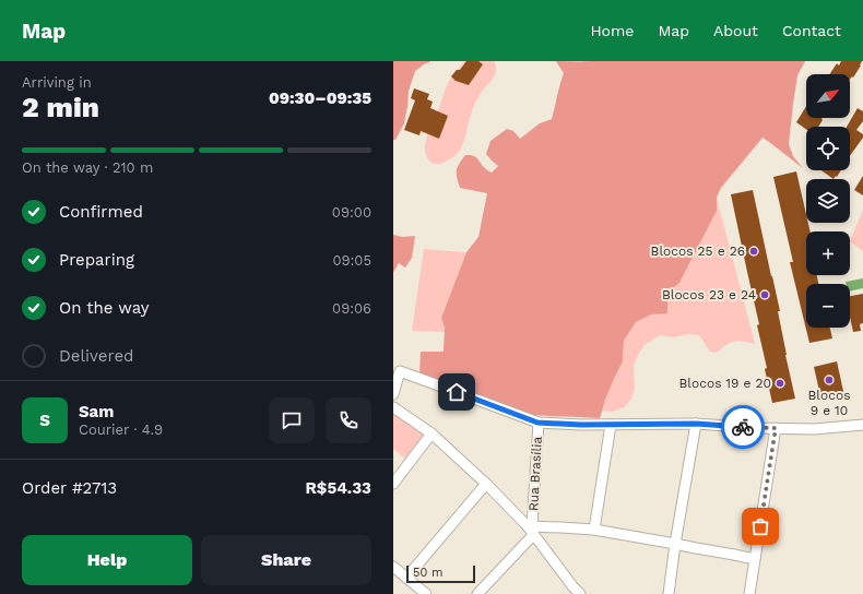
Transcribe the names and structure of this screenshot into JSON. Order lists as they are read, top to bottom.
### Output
{
  "streets": {
    "street": ["Rua Brasília"]
  },
  "places": [
    "Blocos 25 e 26",
    "Blocos 23 e 24",
    "Blocos 9 e 10",
    "Blocos 19 e 20"
  ],
  "scale_bar": "50 m",
  "north": "top right",
  "page": {
    "header": "Map",
    "nav": [
      "Home",
      "Map",
      "About",
      "Contact"
    ],
    "heading": ["2 min", "Arriving in", "09:30–09:35"],
    "panel": [
      "Sam",
      "Courier · 4.9",
      "Order #2713",
      "R$54.33"
    ],
    "map_buttons": ["+", "−"],
    "bar": "On the way · 210 m",
    "list": [
      ["Confirmed", "09:00"],
      ["Preparing", "09:05"],
      ["On the way", "09:06"],
      "Delivered"
    ],
    "round": "S",
    "buttons": ["Help", "Share"],
    "scale": "50 m"
  }
}
